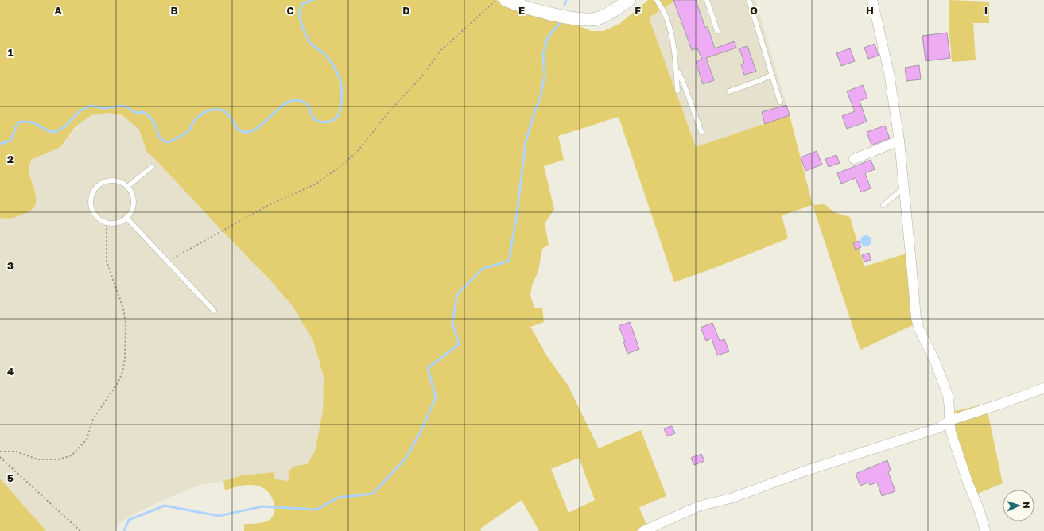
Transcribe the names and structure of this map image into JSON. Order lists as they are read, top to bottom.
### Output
{
  "north": "right",
  "grid": {
    "columns": [
      "A",
      "B",
      "C",
      "D",
      "E",
      "F",
      "G",
      "H",
      "I"
    ],
    "rows": [
      "1",
      "2",
      "3",
      "4",
      "5"
    ]
  }
}
